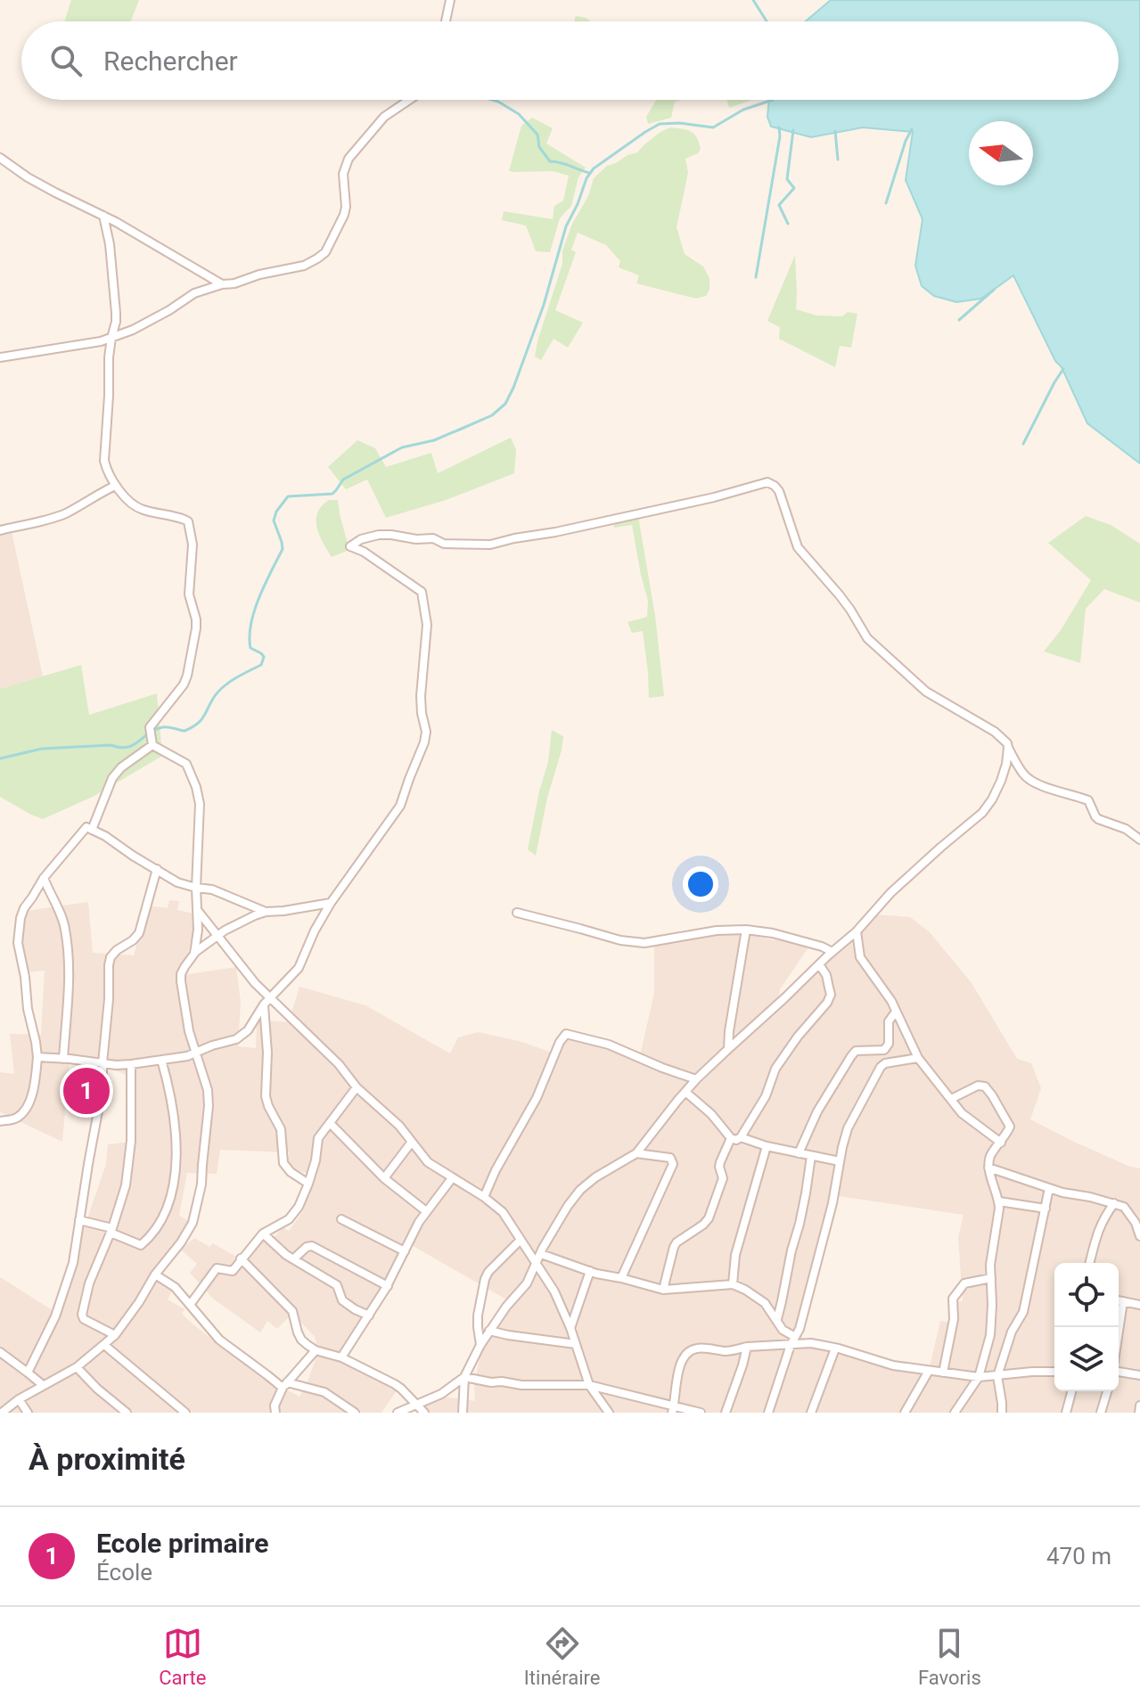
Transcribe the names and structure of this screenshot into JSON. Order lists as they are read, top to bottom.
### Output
{
  "north": "left",
  "page": {
    "search": "Rechercher",
    "pins": "1",
    "heading": "À proximité",
    "list": [
      {
        "mark": "1",
        "name": "Ecole primaire",
        "note": "École",
        "value": "470 m"
      }
    ],
    "nav": ["Carte", "Itinéraire", "Favoris"]
  }
}
